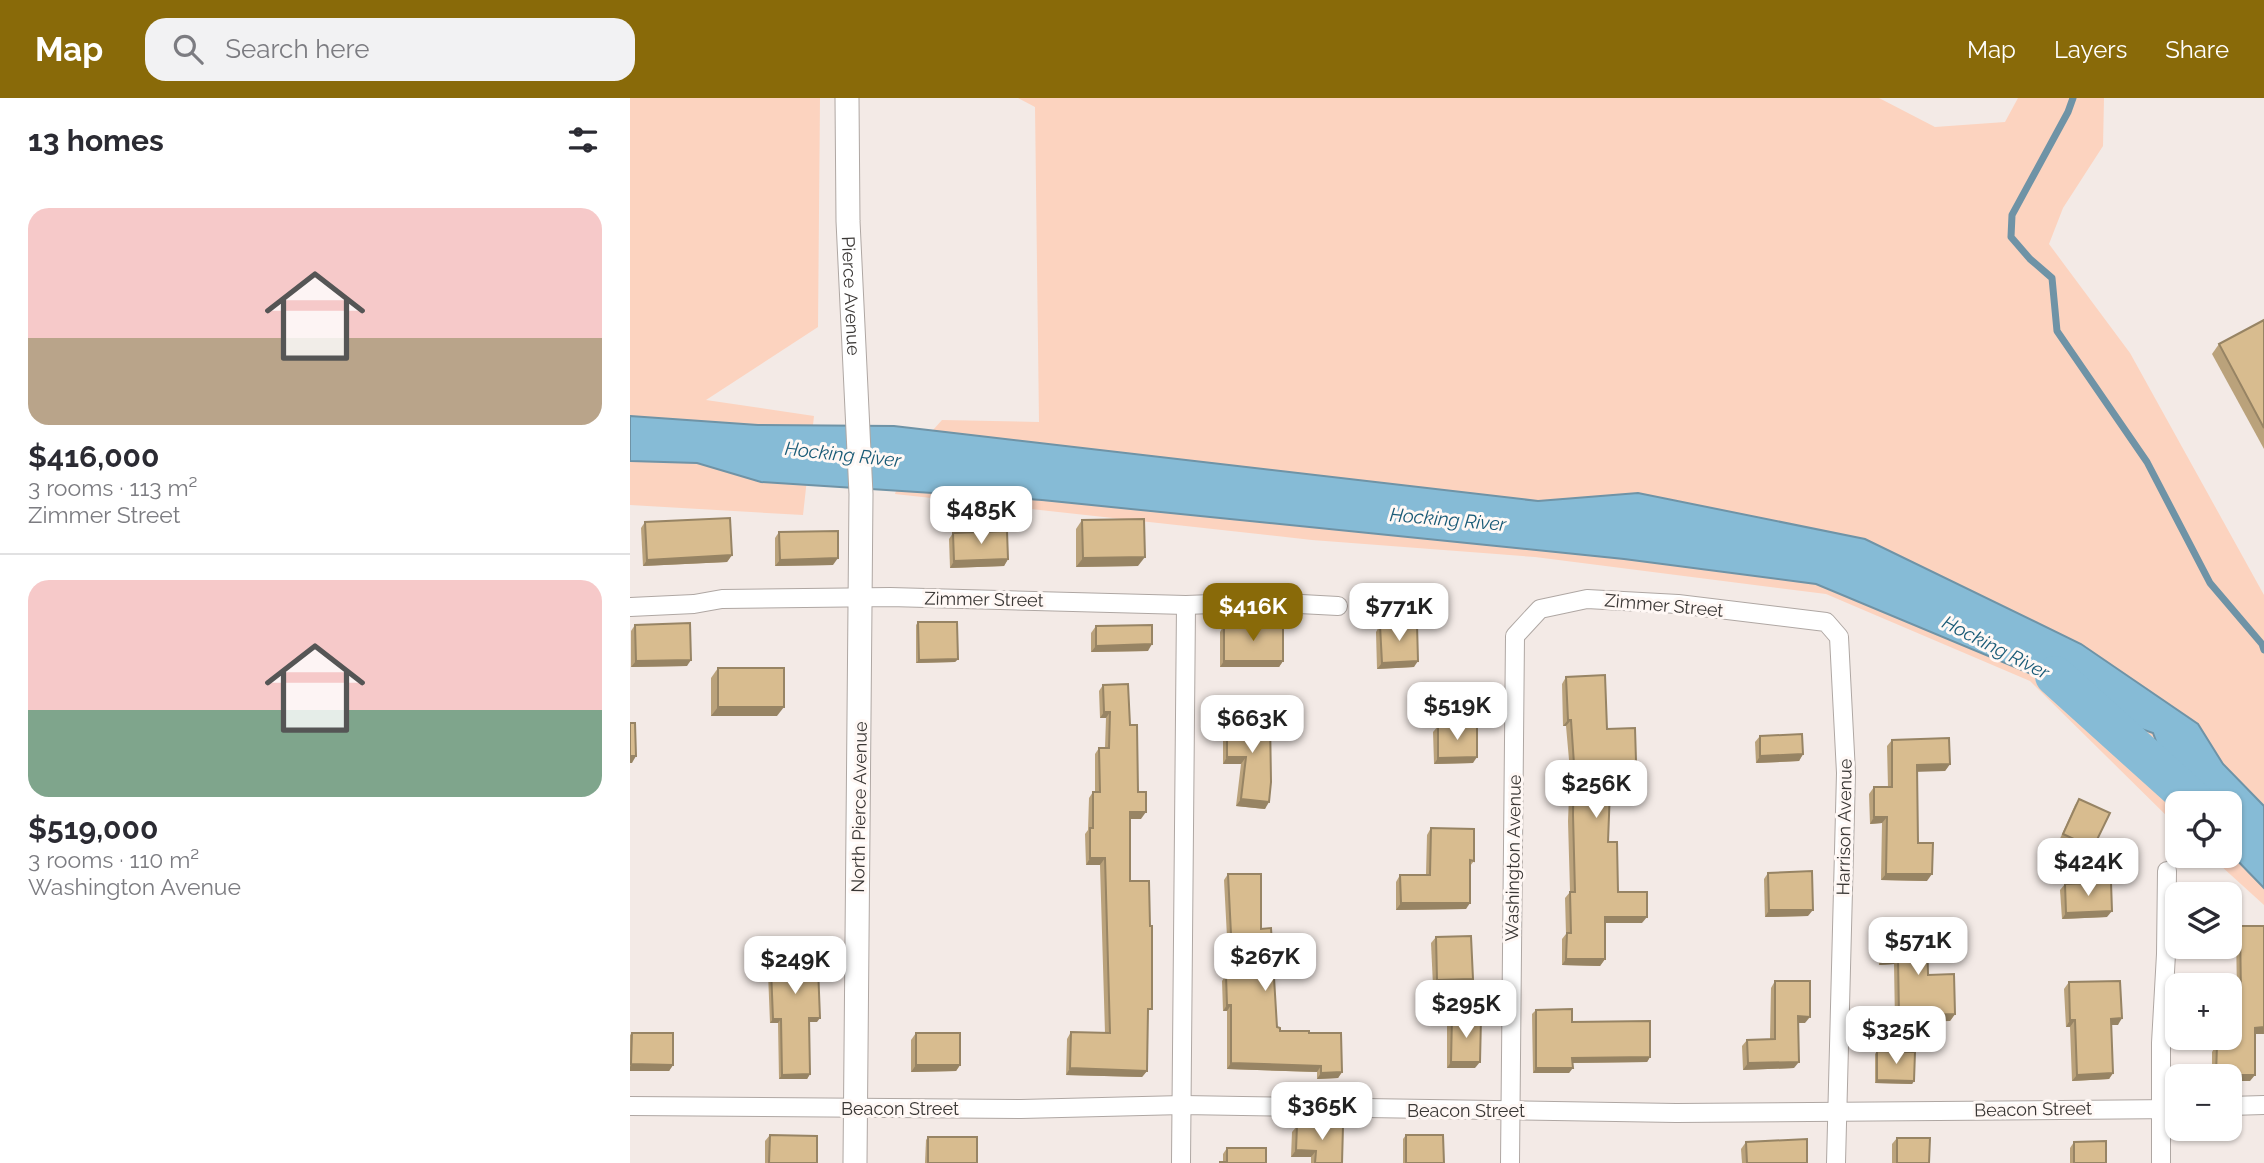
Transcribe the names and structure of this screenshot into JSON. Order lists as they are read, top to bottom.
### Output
{
  "streets": {
    "street": [
      "Pierce Avenue",
      "Zimmer Street",
      "North Pierce Avenue",
      "Harrison Avenue",
      "Washington Avenue",
      "Beacon Street"
    ]
  },
  "crossings": [
    ["Pierce Avenue", "North Pierce Avenue"],
    ["Zimmer Street", "North Pierce Avenue"],
    ["Zimmer Street", "Harrison Avenue"],
    ["Zimmer Street", "Washington Avenue"],
    ["North Pierce Avenue", "Beacon Street"],
    ["Harrison Avenue", "Beacon Street"],
    ["Washington Avenue", "Beacon Street"]
  ],
  "water": ["Hocking River"],
  "page": {
    "header": "Map",
    "search": "Search here",
    "nav": ["Map", "Layers", "Share"],
    "heading": "13 homes",
    "list": [
      {
        "name": "$416,000",
        "note": "3 rooms · 113 m² · Zimmer Street"
      },
      {
        "name": "$519,000",
        "note": "3 rooms · 110 m² · Washington Avenue"
      }
    ],
    "price": [
      "$485K",
      "$416K",
      "$771K",
      "$519K",
      "$663K",
      "$256K",
      "$424K",
      "$571K",
      "$267K",
      "$249K",
      "$295K",
      "$325K",
      "$365K"
    ],
    "map_buttons": ["+", "−"]
  }
}
